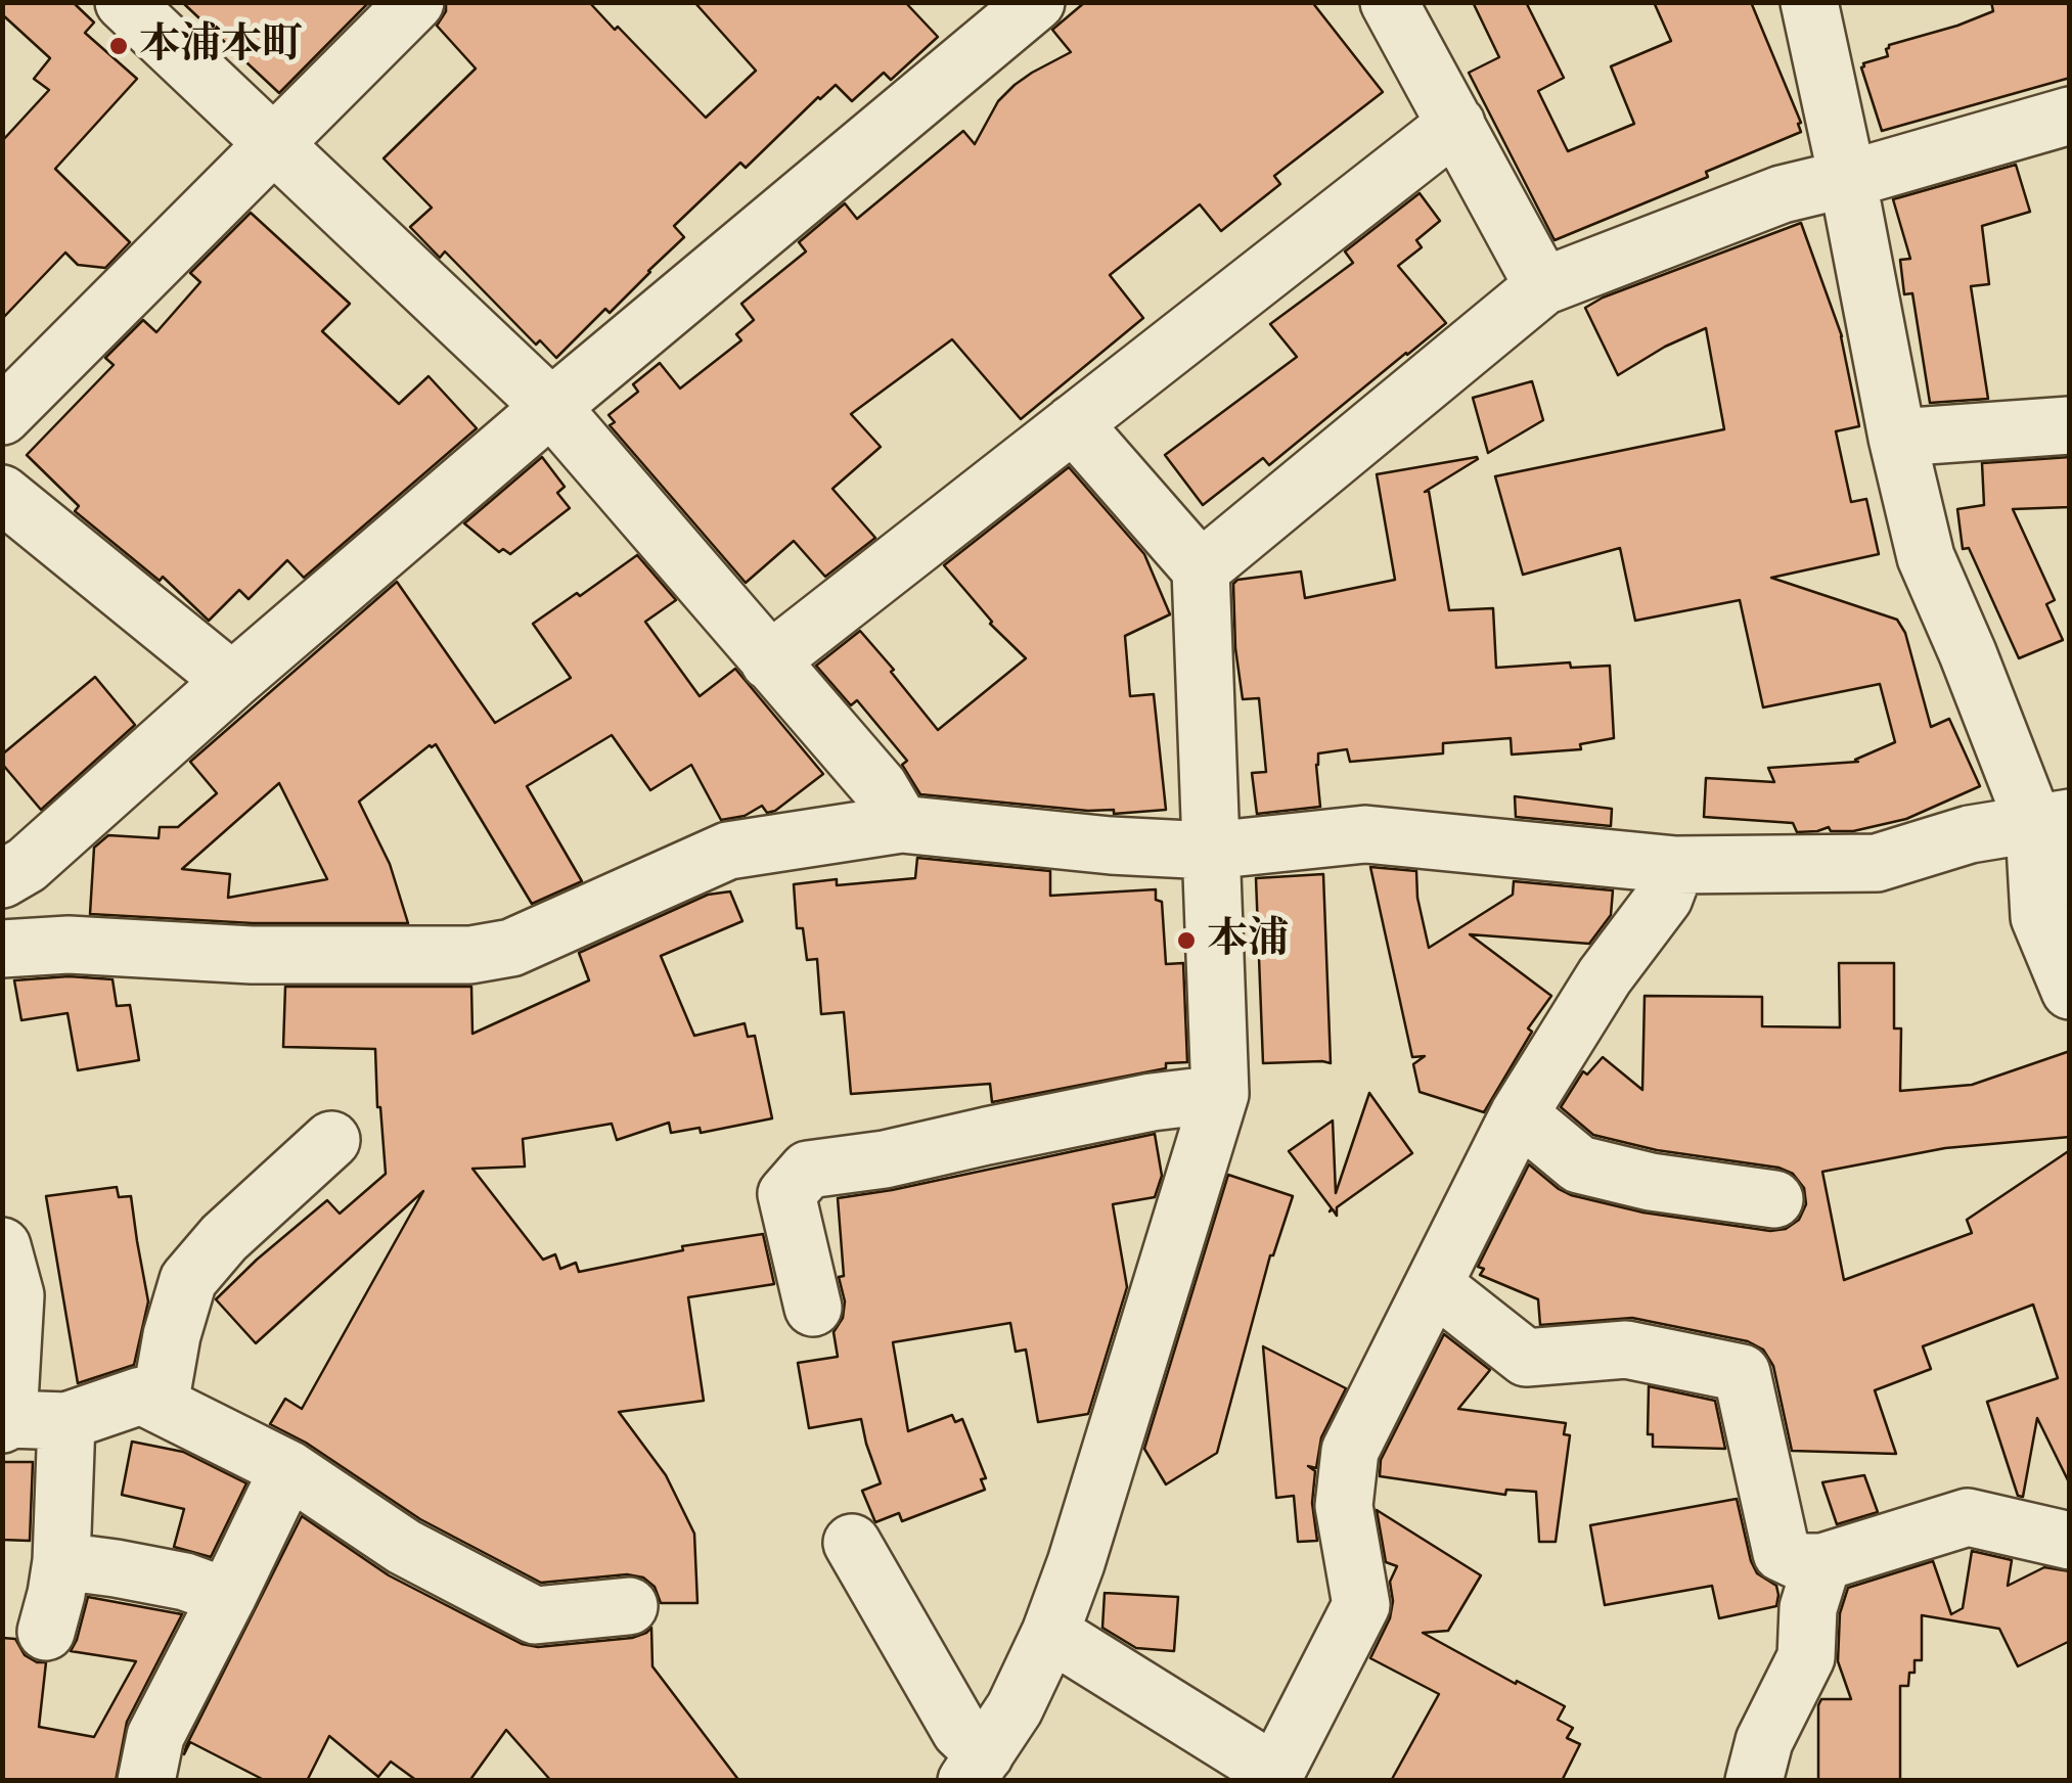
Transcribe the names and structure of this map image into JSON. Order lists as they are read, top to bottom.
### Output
{
  "places": ["本浦本町", "本浦"]
}
